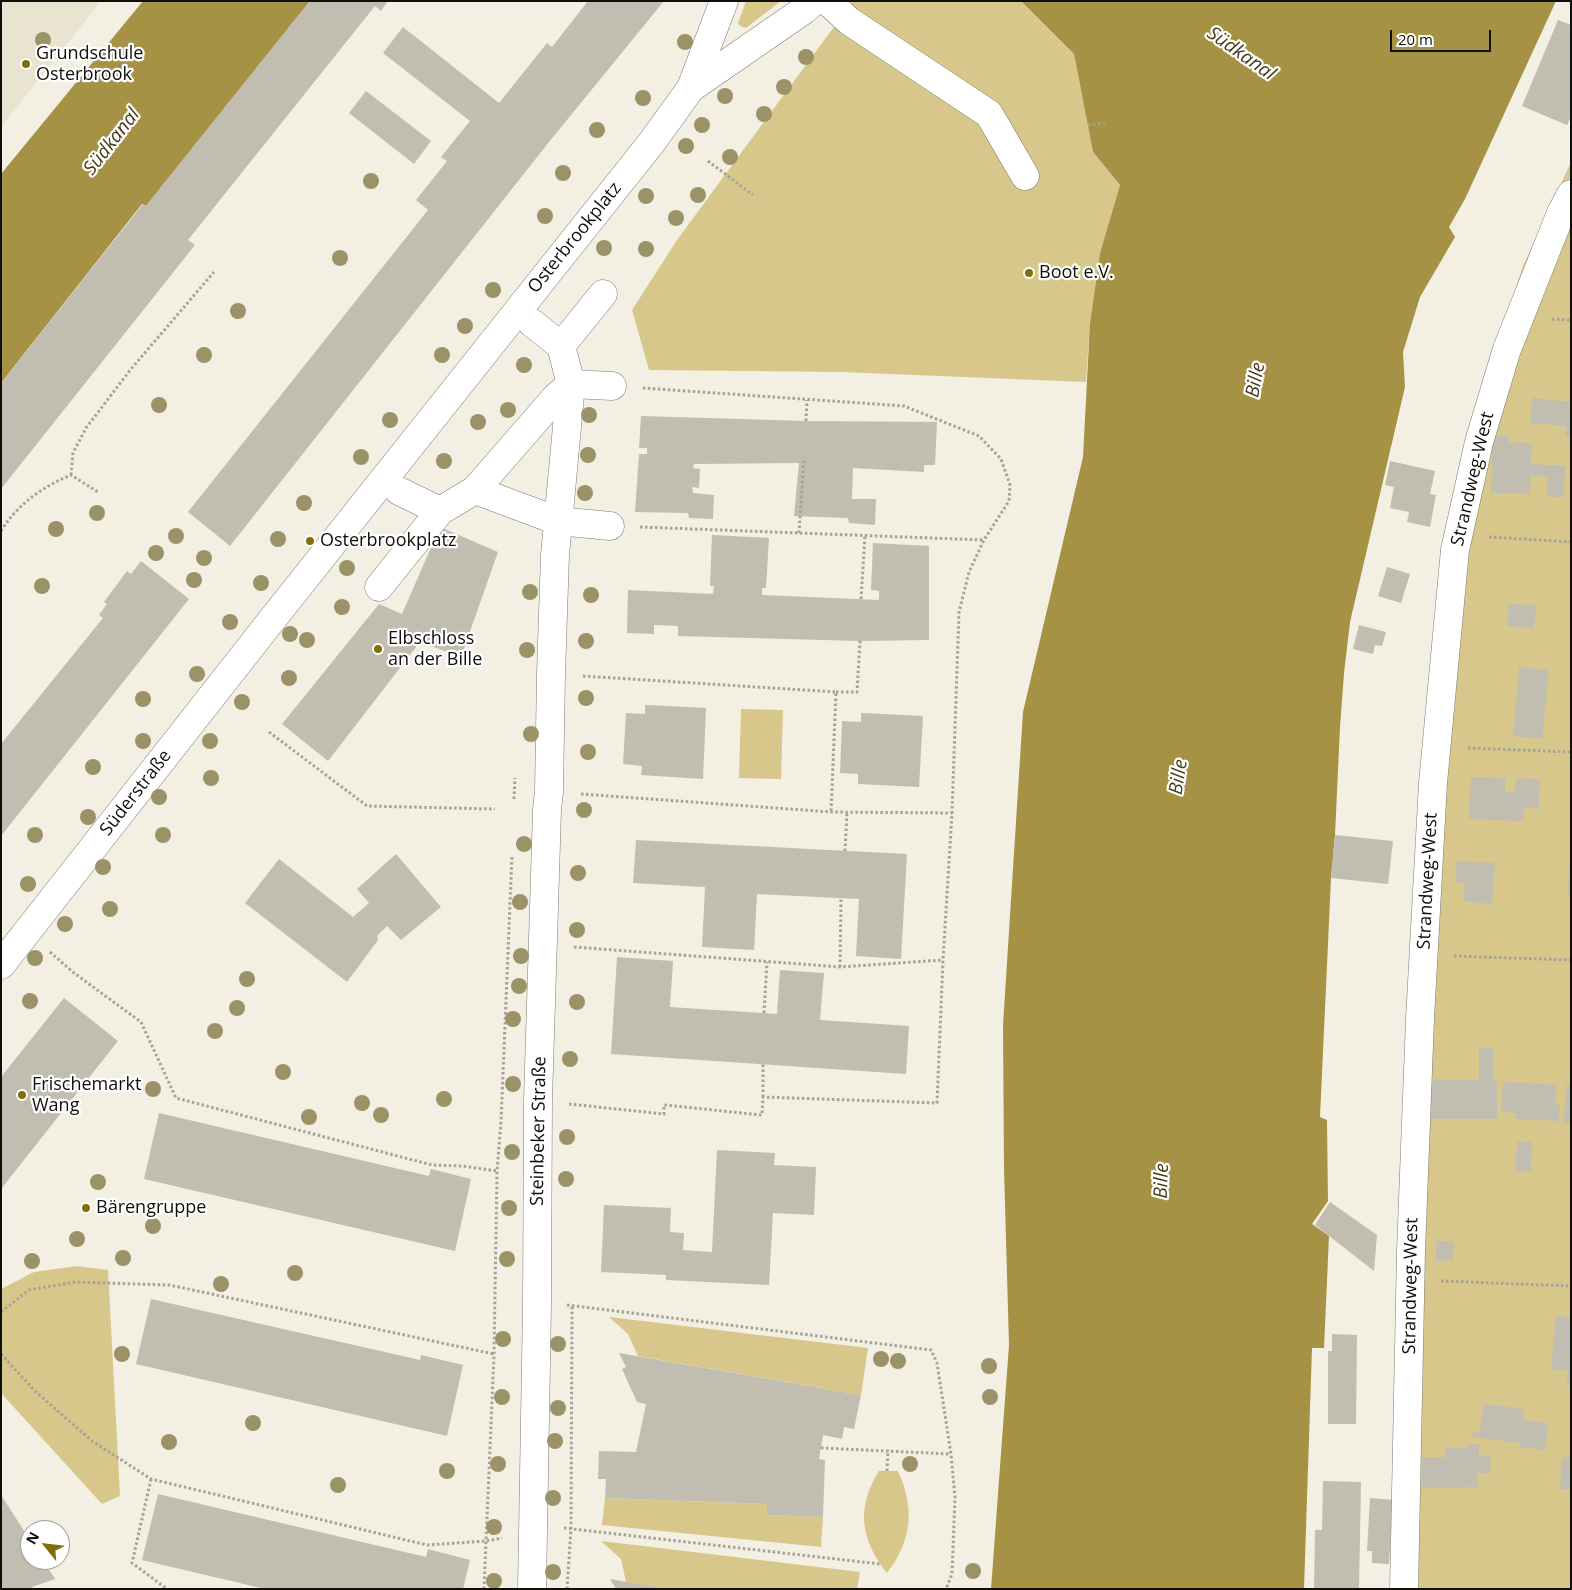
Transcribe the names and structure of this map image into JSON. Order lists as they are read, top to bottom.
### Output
{
  "streets": {
    "street": [
      "Osterbrookplatz",
      "Strandweg-West",
      "Süderstraße",
      "Steinbeker Straße"
    ]
  },
  "crossings": [
    ["Osterbrookplatz", "Süderstraße"]
  ],
  "water": ["Südkanal", "Bille"],
  "places": [
    "Grundschule Osterbrook",
    "Boot e.V.",
    "Osterbrookplatz",
    "Elbschloss an der Bille",
    "Frischemarkt Wang",
    "Bärengruppe"
  ],
  "scale_bar": "20 m",
  "north": "top left"
}
